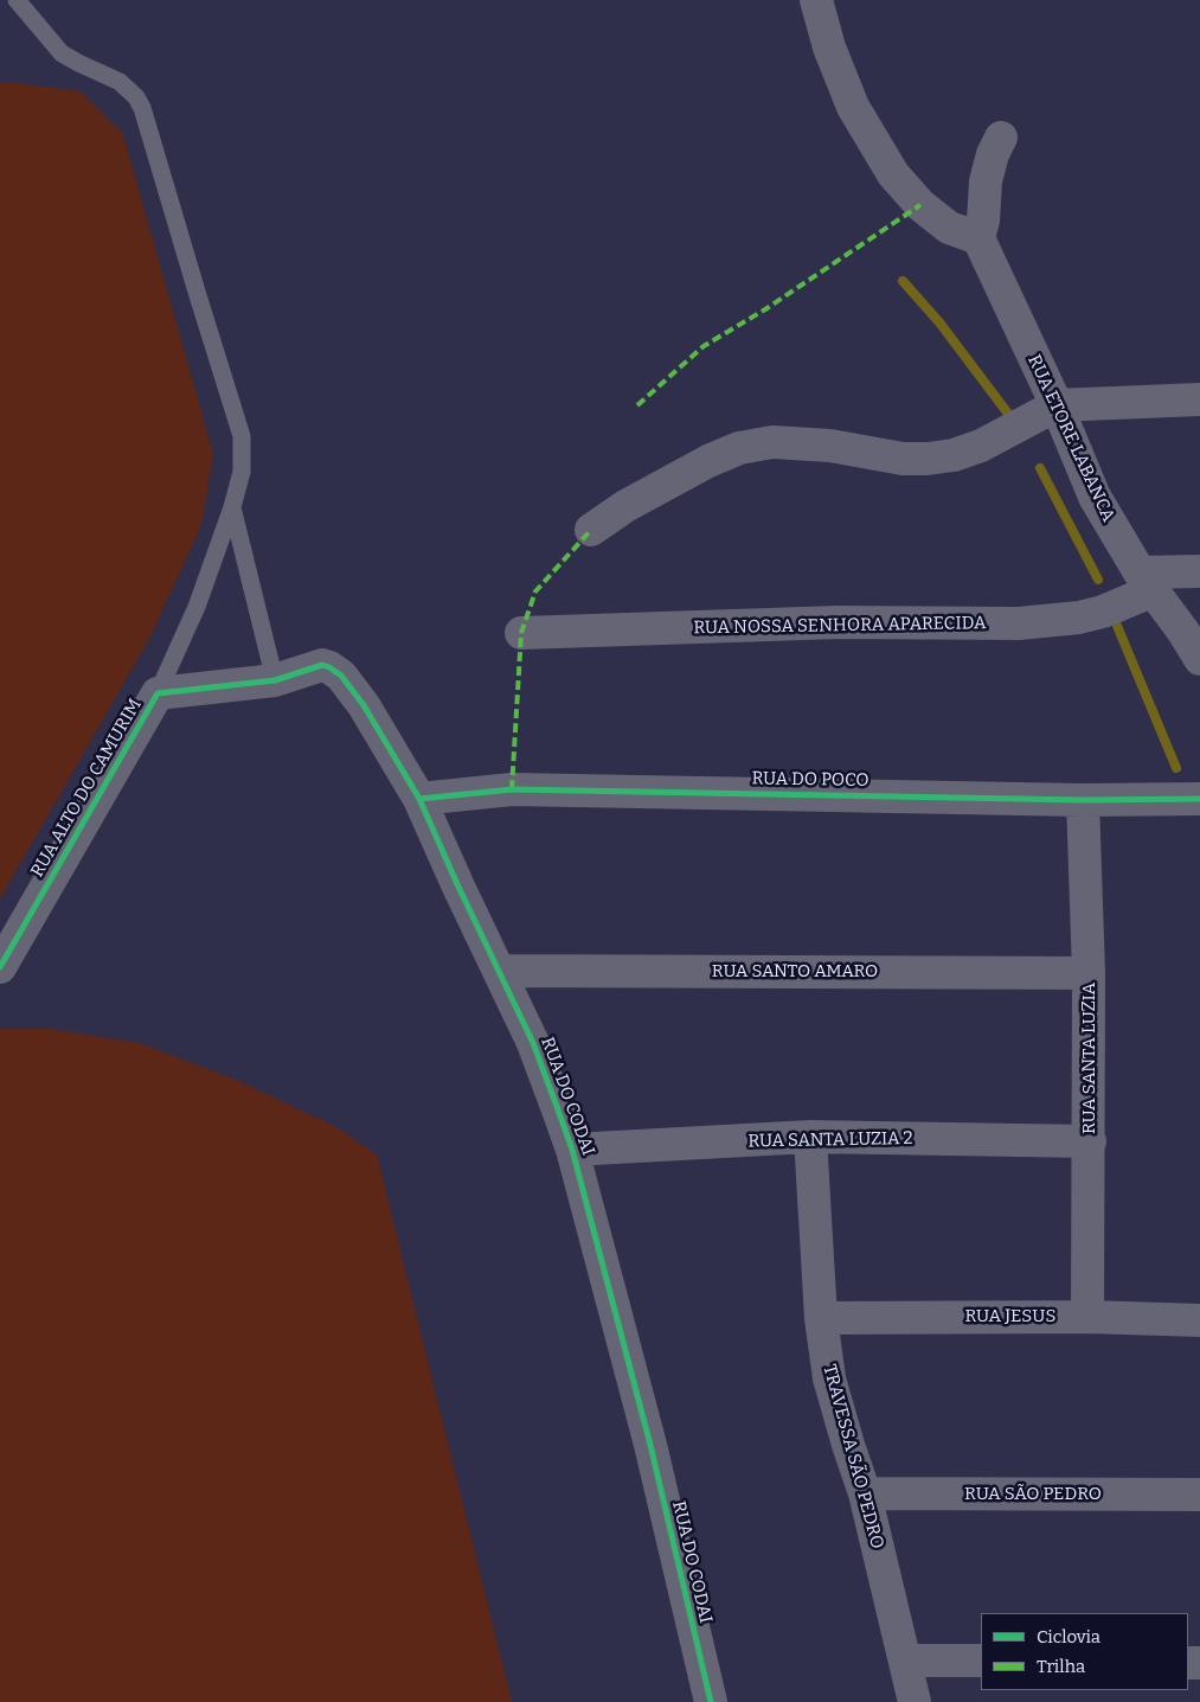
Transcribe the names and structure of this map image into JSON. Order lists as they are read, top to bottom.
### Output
{
  "streets": {
    "street": [
      "RUA ETORE LABANCA",
      "RUA NOSSA SENHORA APARECIDA",
      "RUA DO POCO",
      "RUA ALTO DO CAMURIM",
      "RUA SANTO AMARO",
      "RUA SANTA LUZIA",
      "RUA DO CODAI",
      "RUA SANTA LUZIA 2",
      "RUA JESUS",
      "TRAVESSA SÃO PEDRO",
      "RUA SÃO PEDRO"
    ]
  },
  "crossings": [
    ["RUA ETORE LABANCA", "RUA NOSSA SENHORA APARECIDA"],
    ["RUA DO POCO", "RUA SANTA LUZIA"],
    ["RUA DO POCO", "RUA DO CODAI"],
    ["RUA ALTO DO CAMURIM", "RUA DO CODAI"],
    ["RUA SANTO AMARO", "RUA SANTA LUZIA"],
    ["RUA SANTO AMARO", "RUA DO CODAI"],
    ["RUA SANTA LUZIA", "RUA SANTA LUZIA 2"],
    ["RUA SANTA LUZIA", "RUA JESUS"],
    ["RUA DO CODAI", "RUA SANTA LUZIA 2"],
    ["RUA SANTA LUZIA 2", "TRAVESSA SÃO PEDRO"],
    ["RUA JESUS", "TRAVESSA SÃO PEDRO"],
    ["TRAVESSA SÃO PEDRO", "RUA SÃO PEDRO"]
  ],
  "legend": ["Ciclovia", "Trilha"]
}
